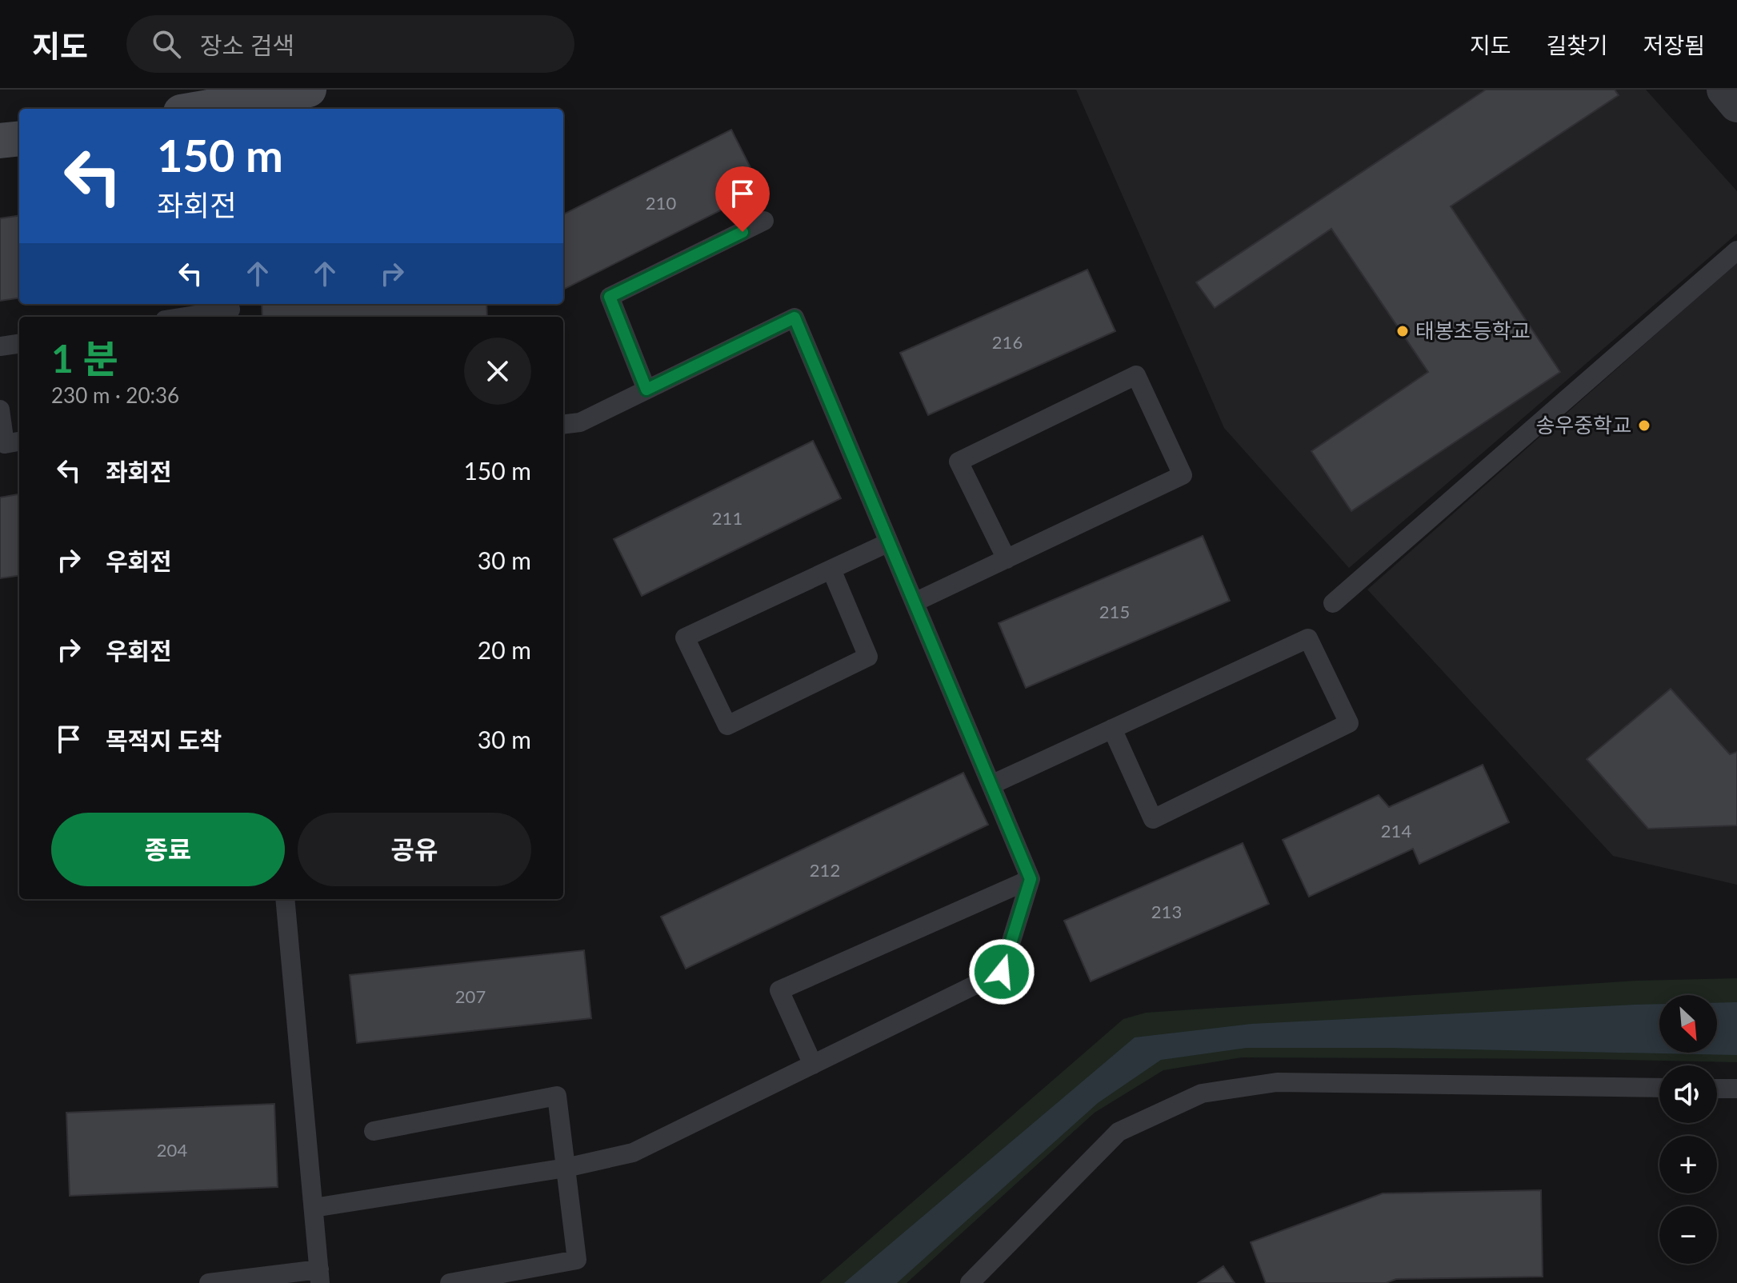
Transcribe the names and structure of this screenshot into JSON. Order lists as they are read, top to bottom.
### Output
{
  "places": ["태봉초등학교", "송우중학교"],
  "house_numbers": [
    "210",
    "216",
    "211",
    "215",
    "214",
    "212",
    "213",
    "207",
    "204"
  ],
  "north": "bottom right",
  "page": {
    "header": "지도",
    "search": "장소 검색",
    "nav": ["지도", "길찾기", "저장됨"],
    "turn": ["150 m", "좌회전"],
    "heading": ["1 분", "230 m · 20:36"],
    "list": [
      {
        "name": "좌회전",
        "value": "150 m"
      },
      {
        "name": "우회전",
        "value": "30 m"
      },
      {
        "name": "우회전",
        "value": "20 m"
      },
      {
        "name": "목적지 도착",
        "value": "30 m"
      }
    ],
    "buttons": ["종료", "공유"],
    "map_buttons": ["+", "−"]
  }
}
